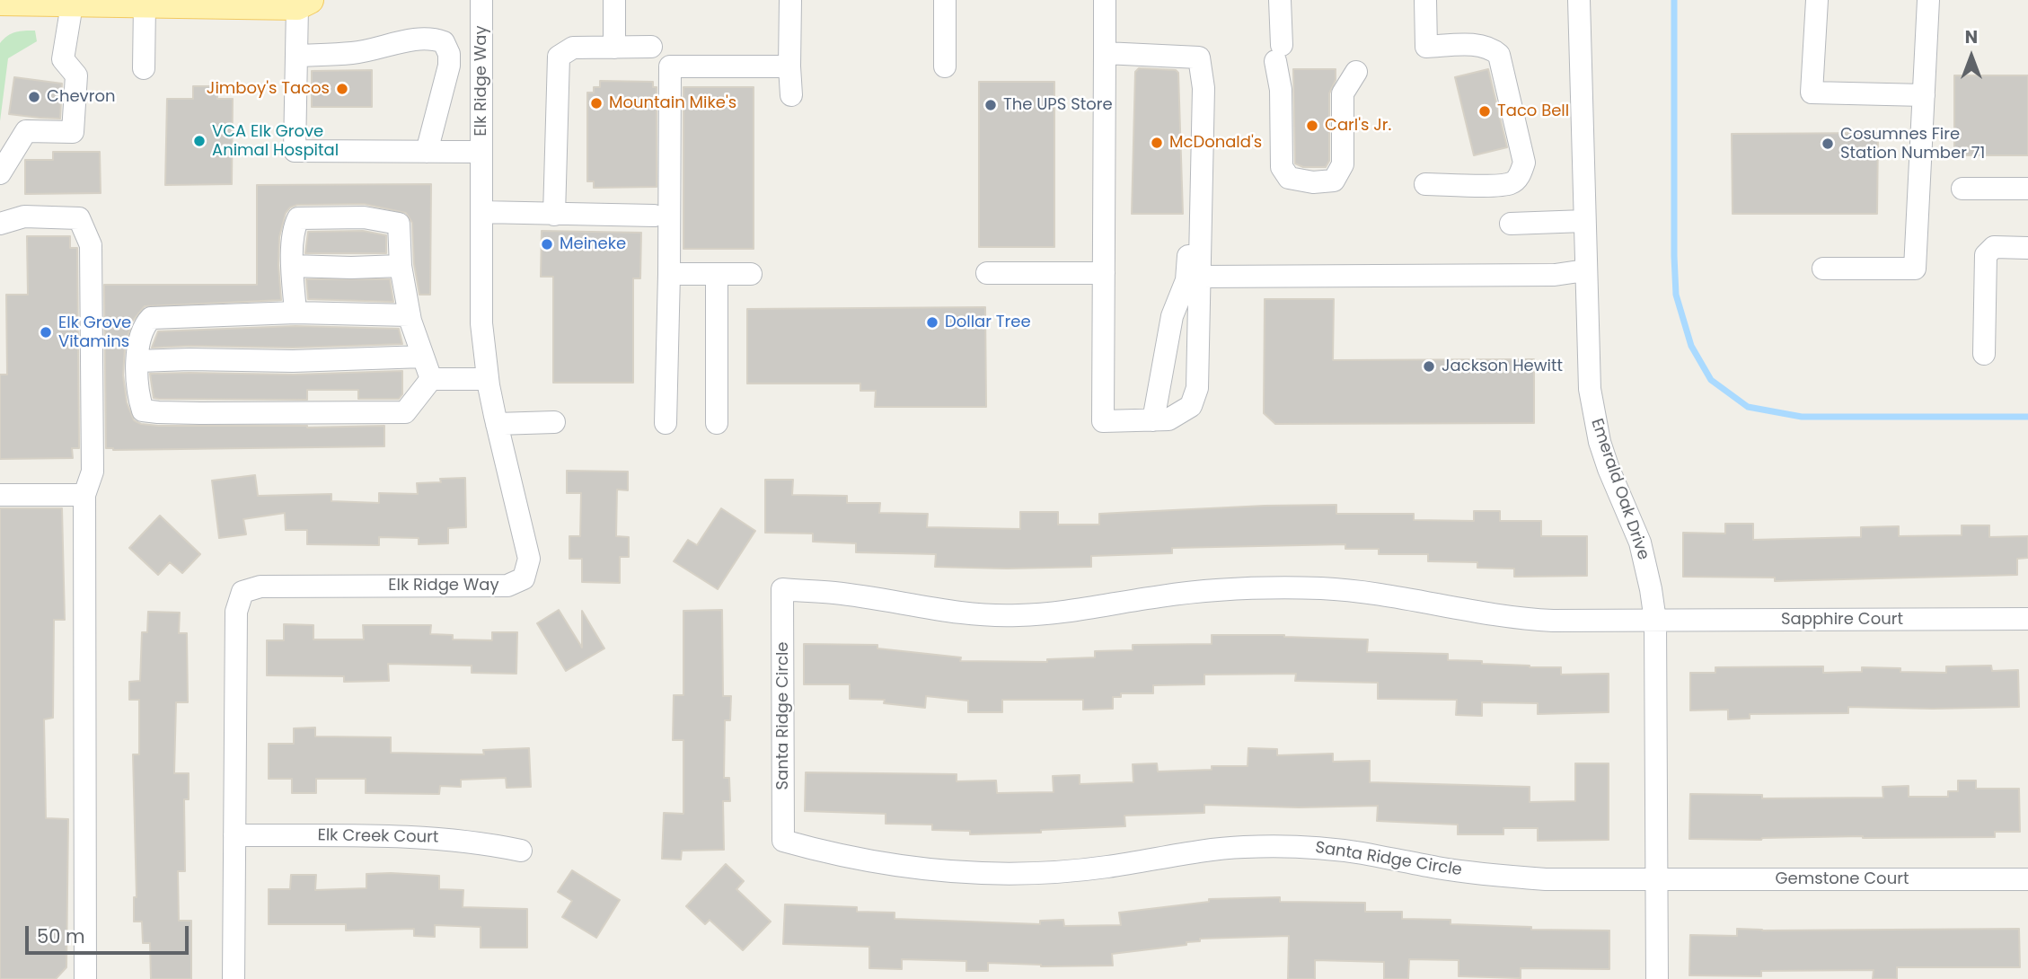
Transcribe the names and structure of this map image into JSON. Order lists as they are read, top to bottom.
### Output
{
  "streets": {
    "street": [
      "Elk Ridge Way",
      "Emerald Oak Drive",
      "Sapphire Court",
      "Santa Ridge Circle",
      "Elk Creek Court",
      "Gemstone Court"
    ]
  },
  "crossings": [
    ["Elk Ridge Way", "Elk Creek Court"],
    ["Emerald Oak Drive", "Sapphire Court"],
    ["Emerald Oak Drive", "Santa Ridge Circle"],
    ["Emerald Oak Drive", "Gemstone Court"],
    ["Sapphire Court", "Santa Ridge Circle"],
    ["Santa Ridge Circle", "Gemstone Court"]
  ],
  "places": [
    "Jimboy's Tacos",
    "Chevron",
    "Mountain Mike's",
    "The UPS Store",
    "Taco Bell",
    "Carl's Jr.",
    "VCA Elk Grove Animal Hospital",
    "McDonald's",
    "Cosumnes Fire Station Number 71",
    "Meineke",
    "Dollar Tree",
    "Elk Grove Vitamins",
    "Jackson Hewitt"
  ],
  "scale_bar": "50 m",
  "north": "top"
}
